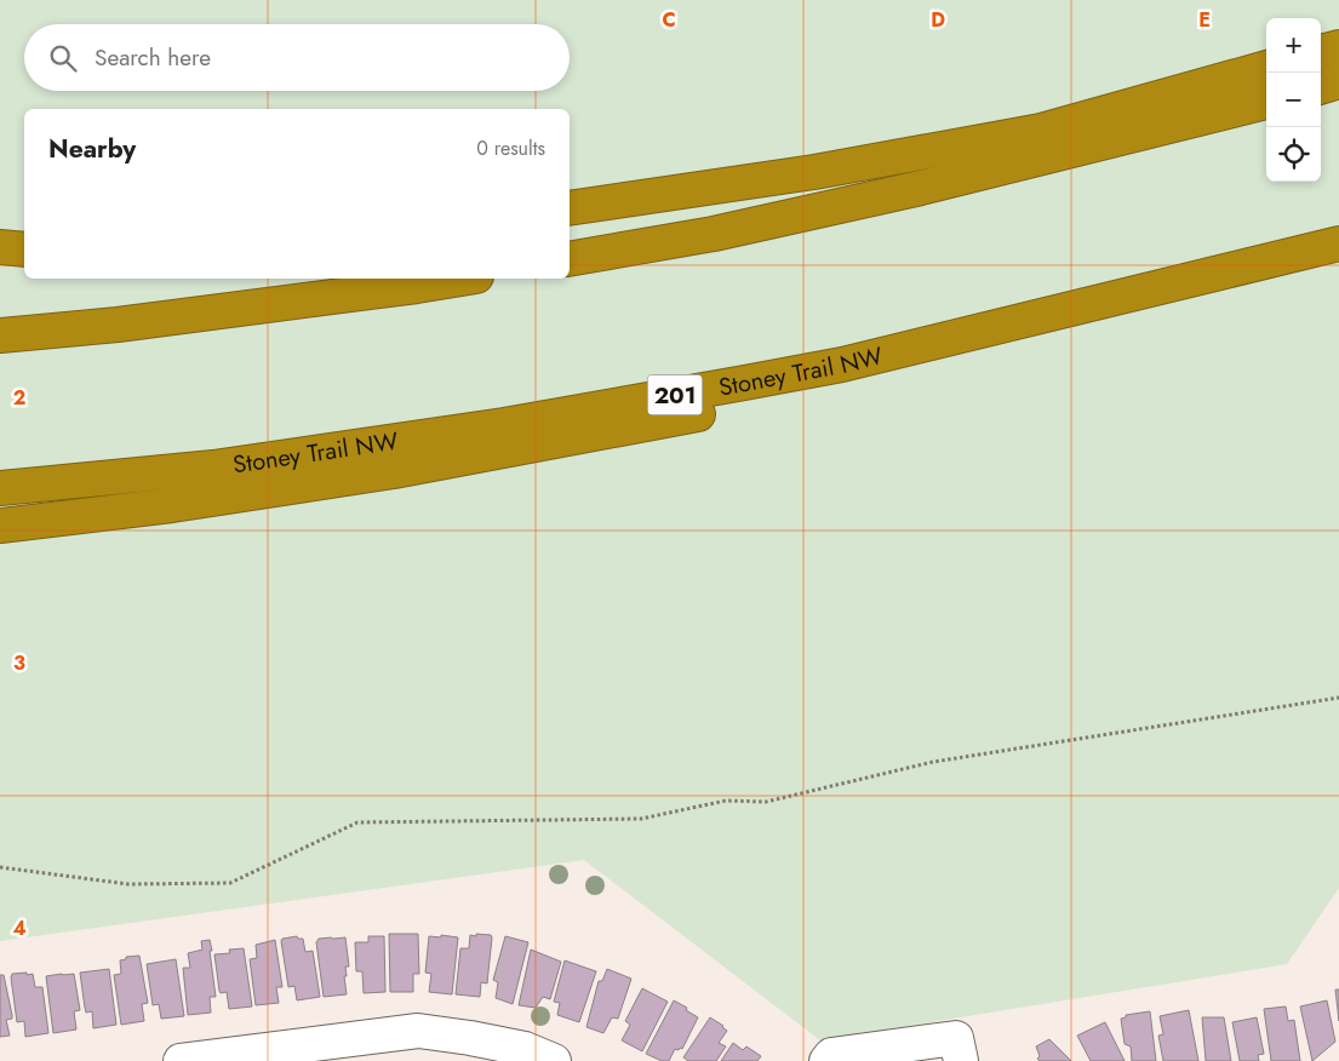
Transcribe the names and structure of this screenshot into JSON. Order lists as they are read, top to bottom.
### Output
{
  "streets": {
    "highway": ["Stoney Trail NW", "201"]
  },
  "page": {
    "map_buttons": ["+", "−"],
    "search": "Search here",
    "heading": ["Nearby", "0 results"]
  },
  "grid": {
    "columns": ["C", "D", "E"],
    "rows": ["2", "3", "4"]
  }
}
